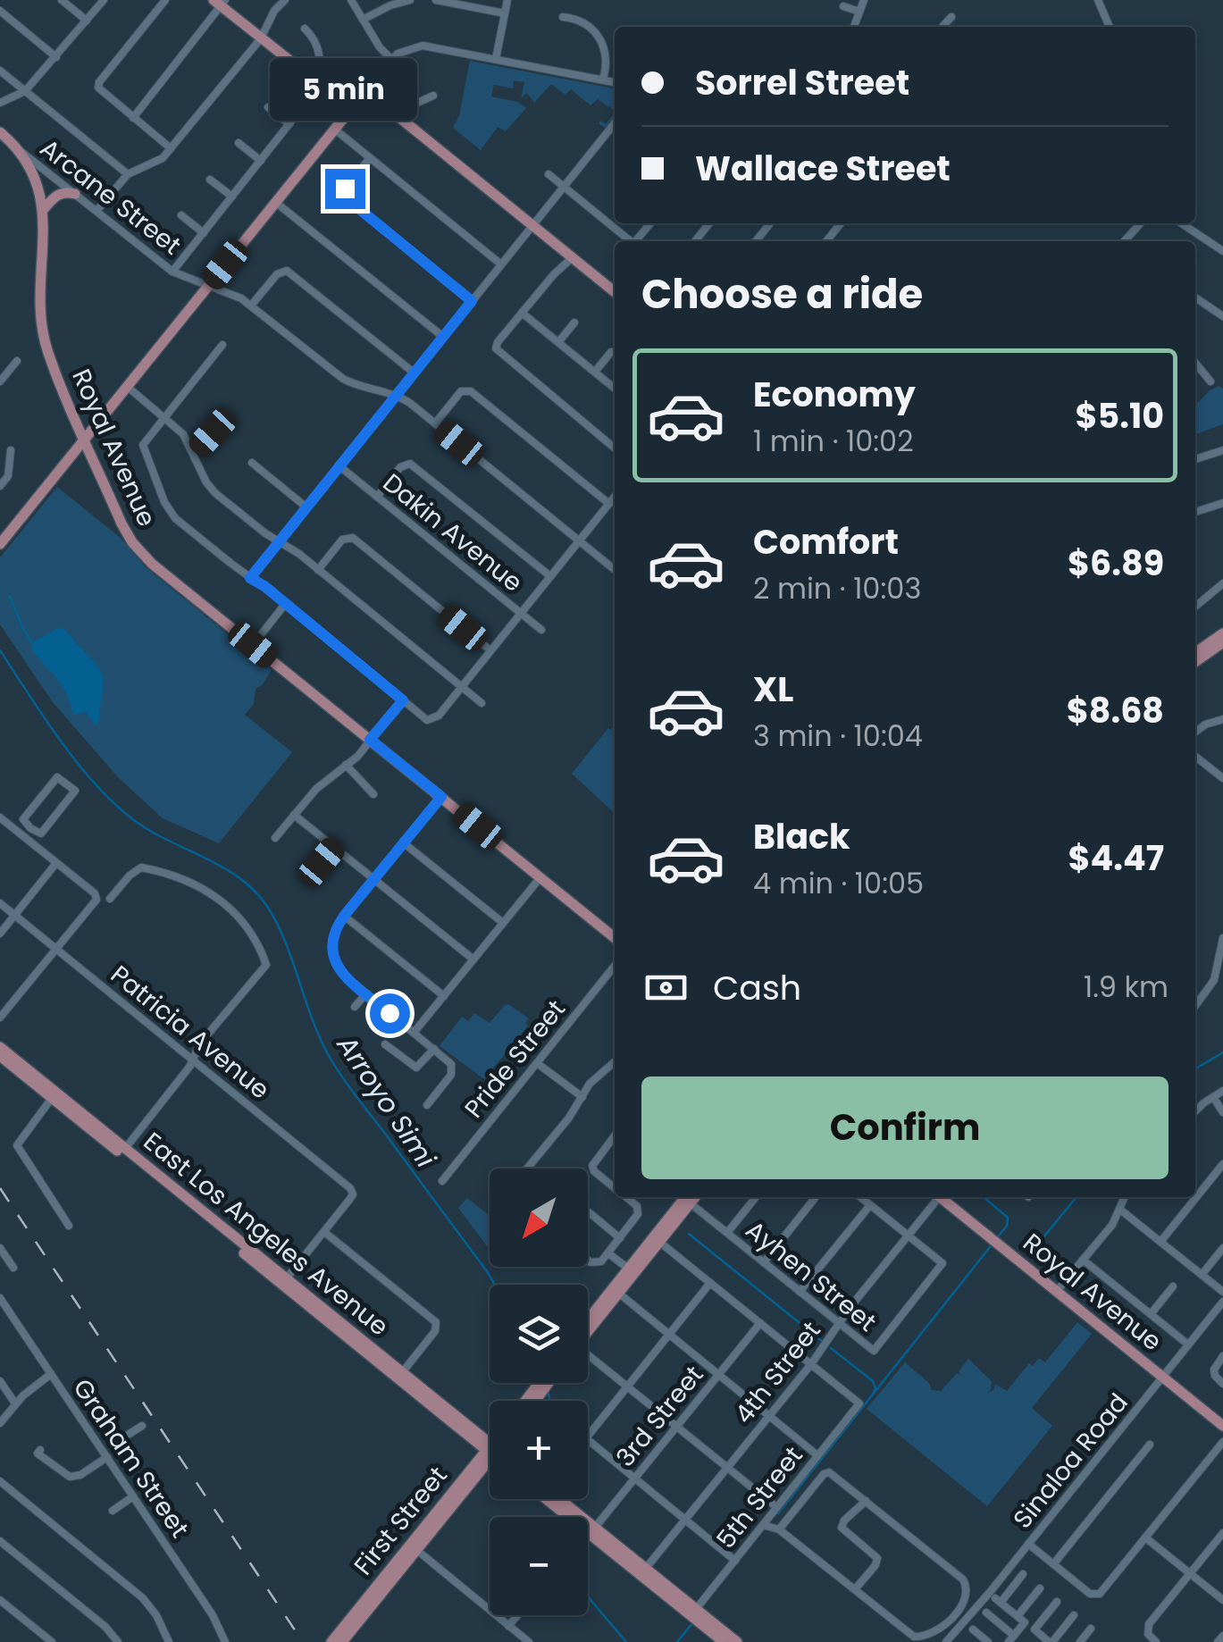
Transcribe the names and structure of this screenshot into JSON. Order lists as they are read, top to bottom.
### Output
{
  "streets": {
    "main road": ["Royal Avenue", "East Los Angeles Avenue", "First Street"],
    "street": [
      "Arcane Street",
      "Dakin Avenue",
      "Patricia Avenue",
      "Pride Street",
      "Ayhen Street",
      "4th Street",
      "3rd Street",
      "Graham Street",
      "Sinaloa Road",
      "5th Street"
    ]
  },
  "crossings": [
    ["Arcane Street", "Royal Avenue"],
    ["Royal Avenue", "Sinaloa Road"],
    ["Ayhen Street", "4th Street"],
    ["4th Street", "5th Street"]
  ],
  "water": ["Arroyo Simi"],
  "north": "bottom left",
  "page": {
    "banner": ["Sorrel Street", "Wallace Street"],
    "bubble": "5 min",
    "heading": "Choose a ride",
    "list": [
      {
        "name": "Economy",
        "note": "1 min · 10:02",
        "value": "$5.10"
      },
      {
        "name": "Comfort",
        "note": "2 min · 10:03",
        "value": "$6.89"
      },
      {
        "name": "XL",
        "note": "3 min · 10:04",
        "value": "$8.68"
      },
      {
        "name": "Black",
        "note": "4 min · 10:05",
        "value": "$4.47"
      }
    ],
    "pay": ["Cash", "1.9 km"],
    "buttons": "Confirm",
    "map_buttons": ["+", "−"]
  }
}
